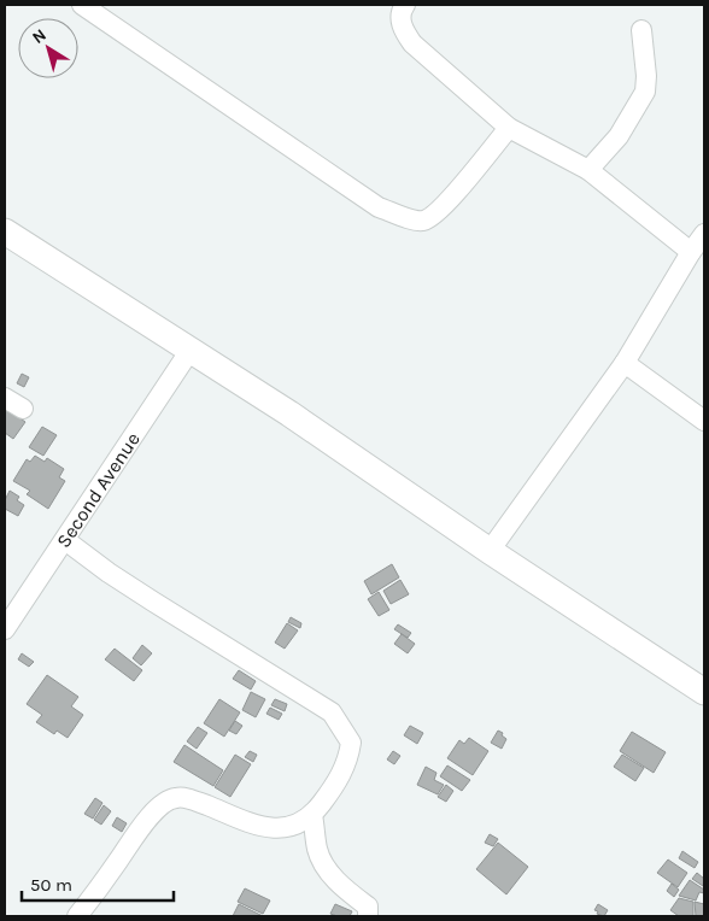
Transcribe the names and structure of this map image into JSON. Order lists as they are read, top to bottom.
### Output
{
  "streets": {
    "street": ["Second Avenue"]
  },
  "scale_bar": "50 m",
  "north": "top left"
}
